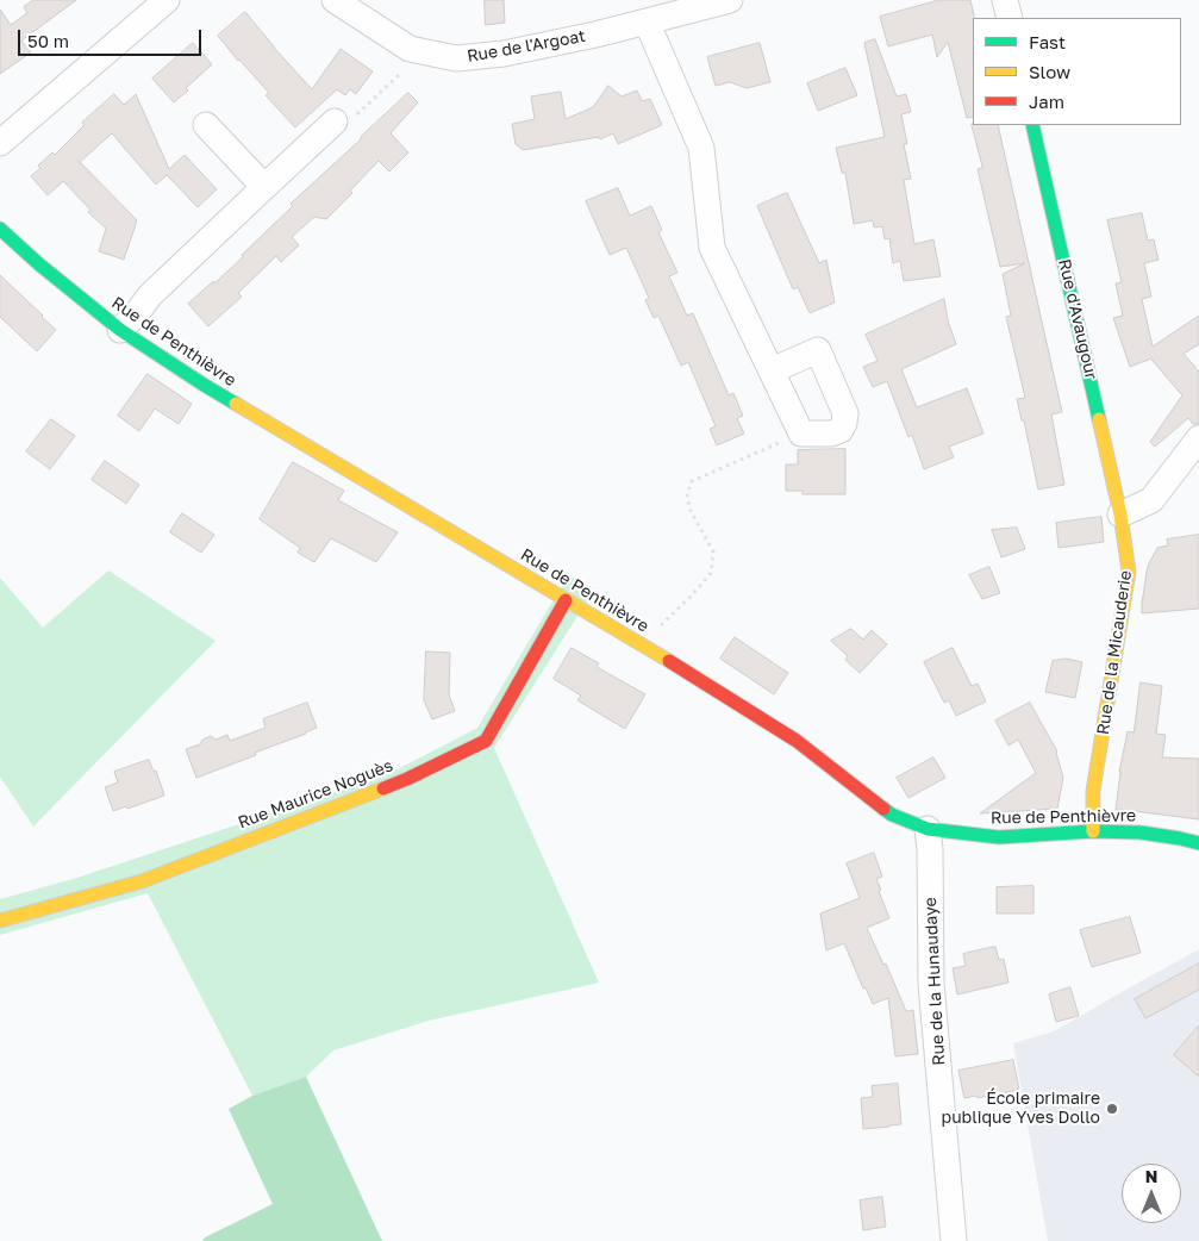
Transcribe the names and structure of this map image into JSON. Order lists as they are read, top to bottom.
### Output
{
  "streets": {
    "street": [
      "Rue de l'Argoat",
      "Rue d'Avaugour",
      "Rue de Penthièvre",
      "Rue de la Micauderie",
      "Rue Maurice Noguès",
      "Rue de la Hunaudaye"
    ]
  },
  "crossings": [
    ["Rue d'Avaugour", "Rue de la Micauderie"],
    ["Rue de Penthièvre", "Rue de la Micauderie"],
    ["Rue de Penthièvre", "Rue Maurice Noguès"],
    ["Rue de Penthièvre", "Rue de la Hunaudaye"]
  ],
  "places": ["École primaire publique Yves Dollo"],
  "legend": ["Fast", "Slow", "Jam"],
  "scale_bar": "50 m",
  "north": "top"
}
